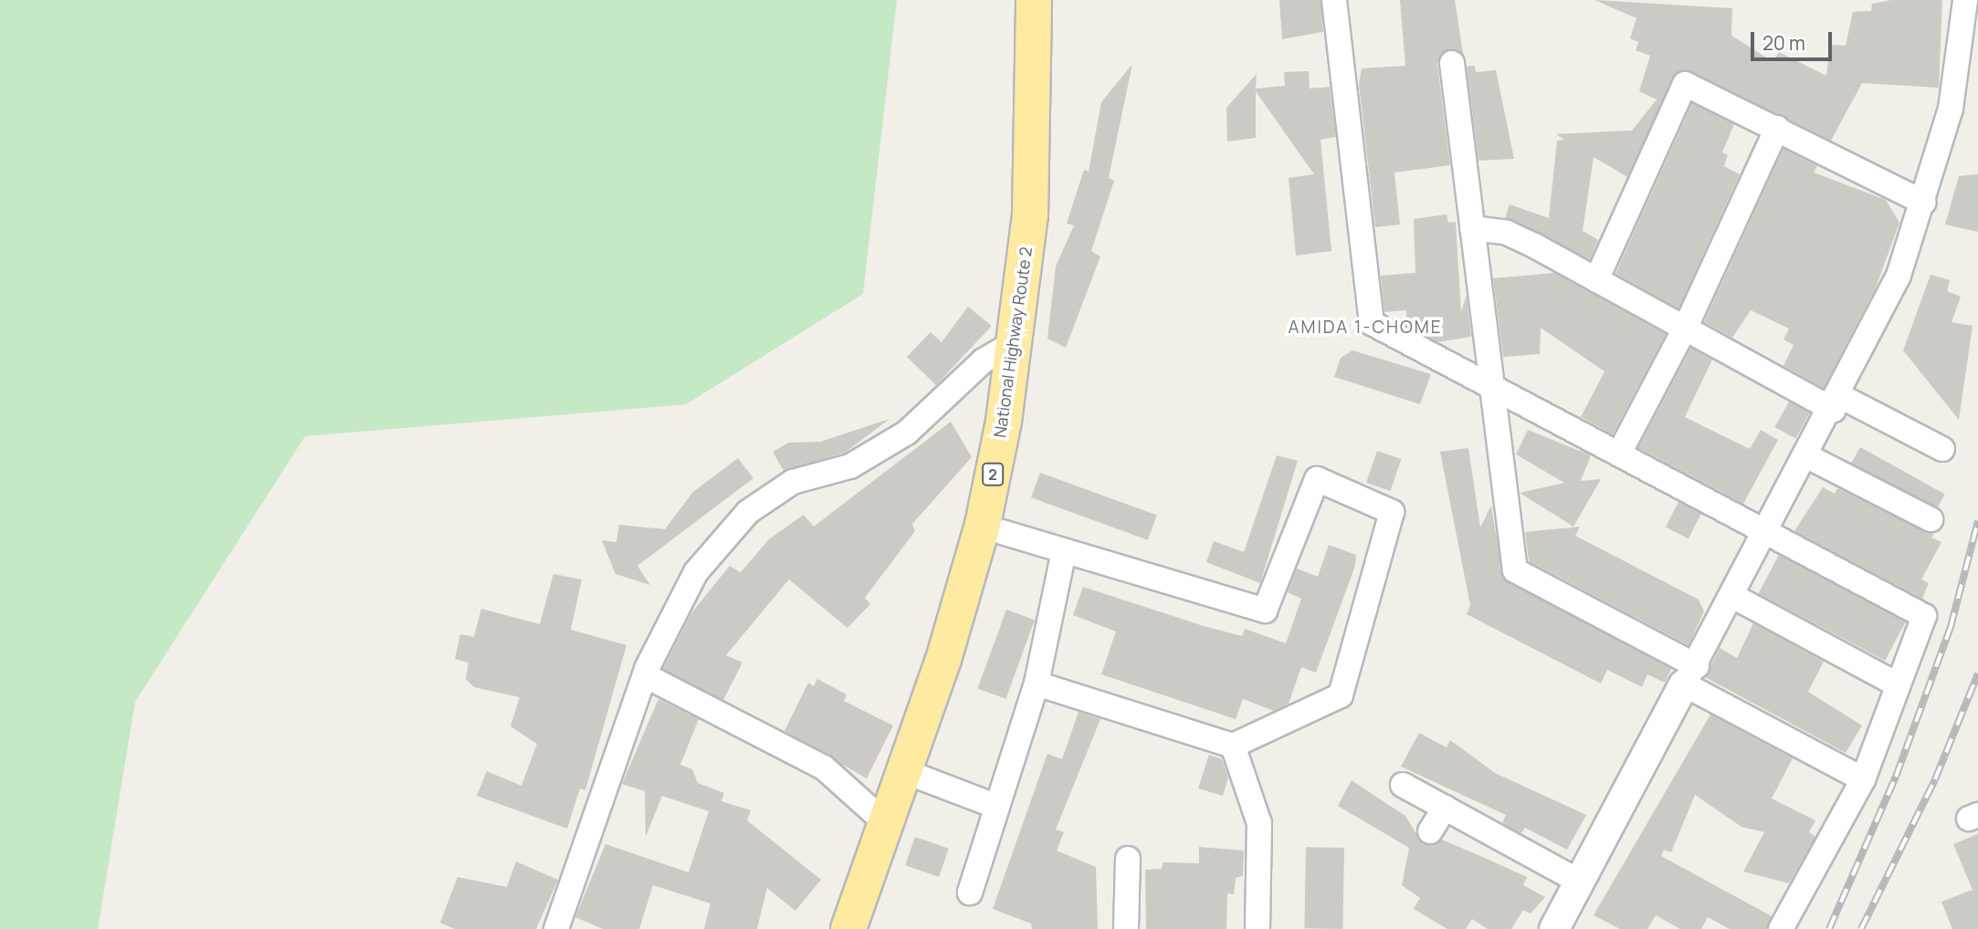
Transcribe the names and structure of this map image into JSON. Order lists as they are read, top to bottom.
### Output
{
  "streets": {
    "highway": ["National Highway Route 2", "2"]
  },
  "districts": ["AMIDA 1-CHOME"],
  "scale_bar": "20 m"
}
